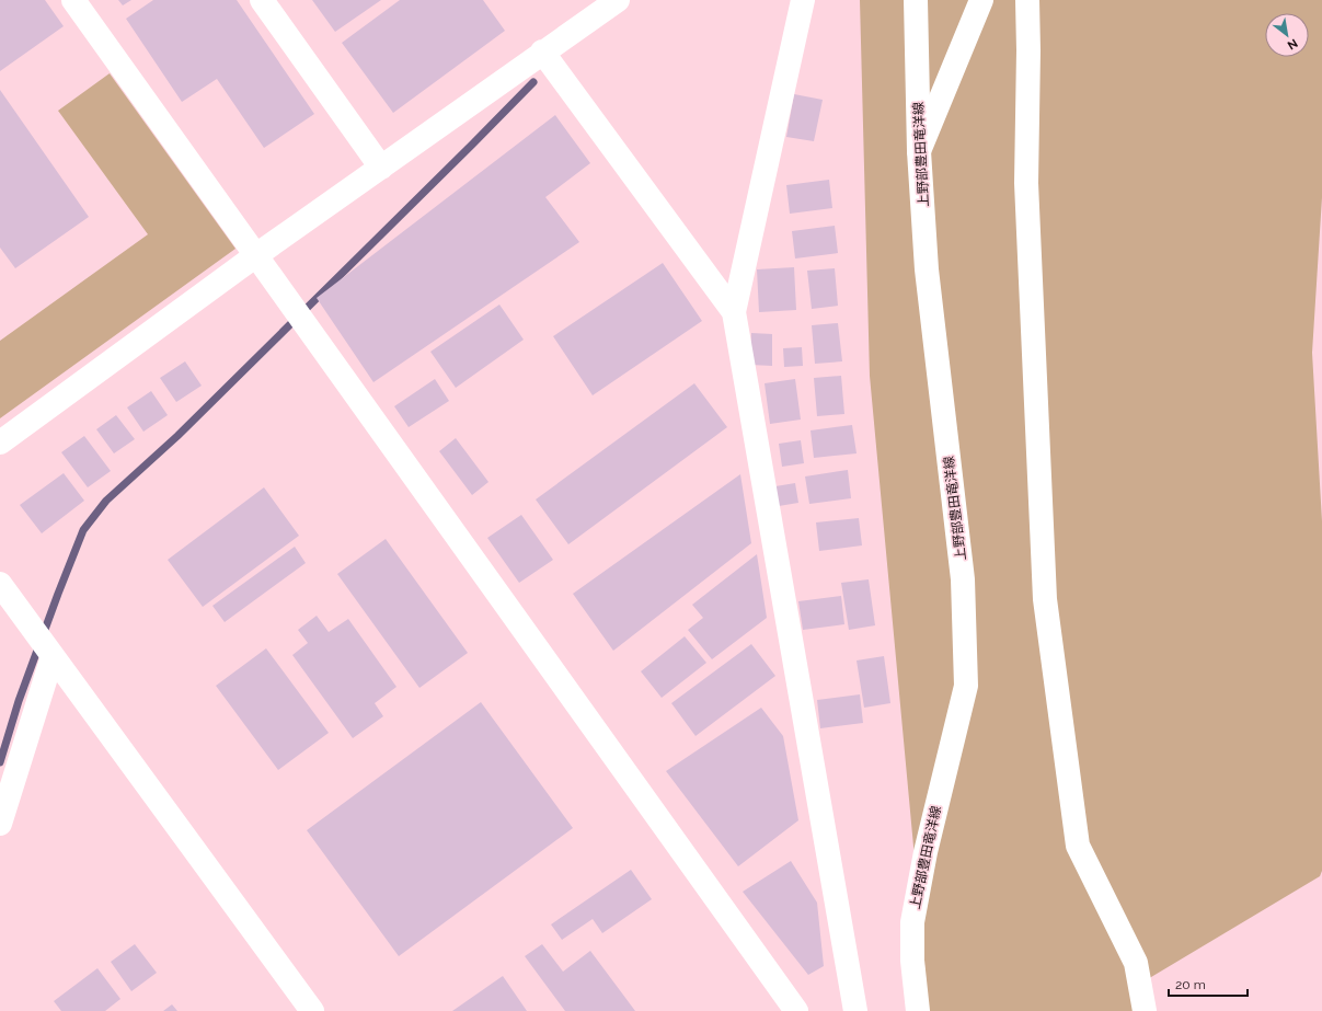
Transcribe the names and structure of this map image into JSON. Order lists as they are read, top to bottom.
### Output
{
  "streets": {
    "street": ["上野部豊田竜洋線"]
  },
  "scale_bar": "20 m",
  "north": "bottom right"
}
